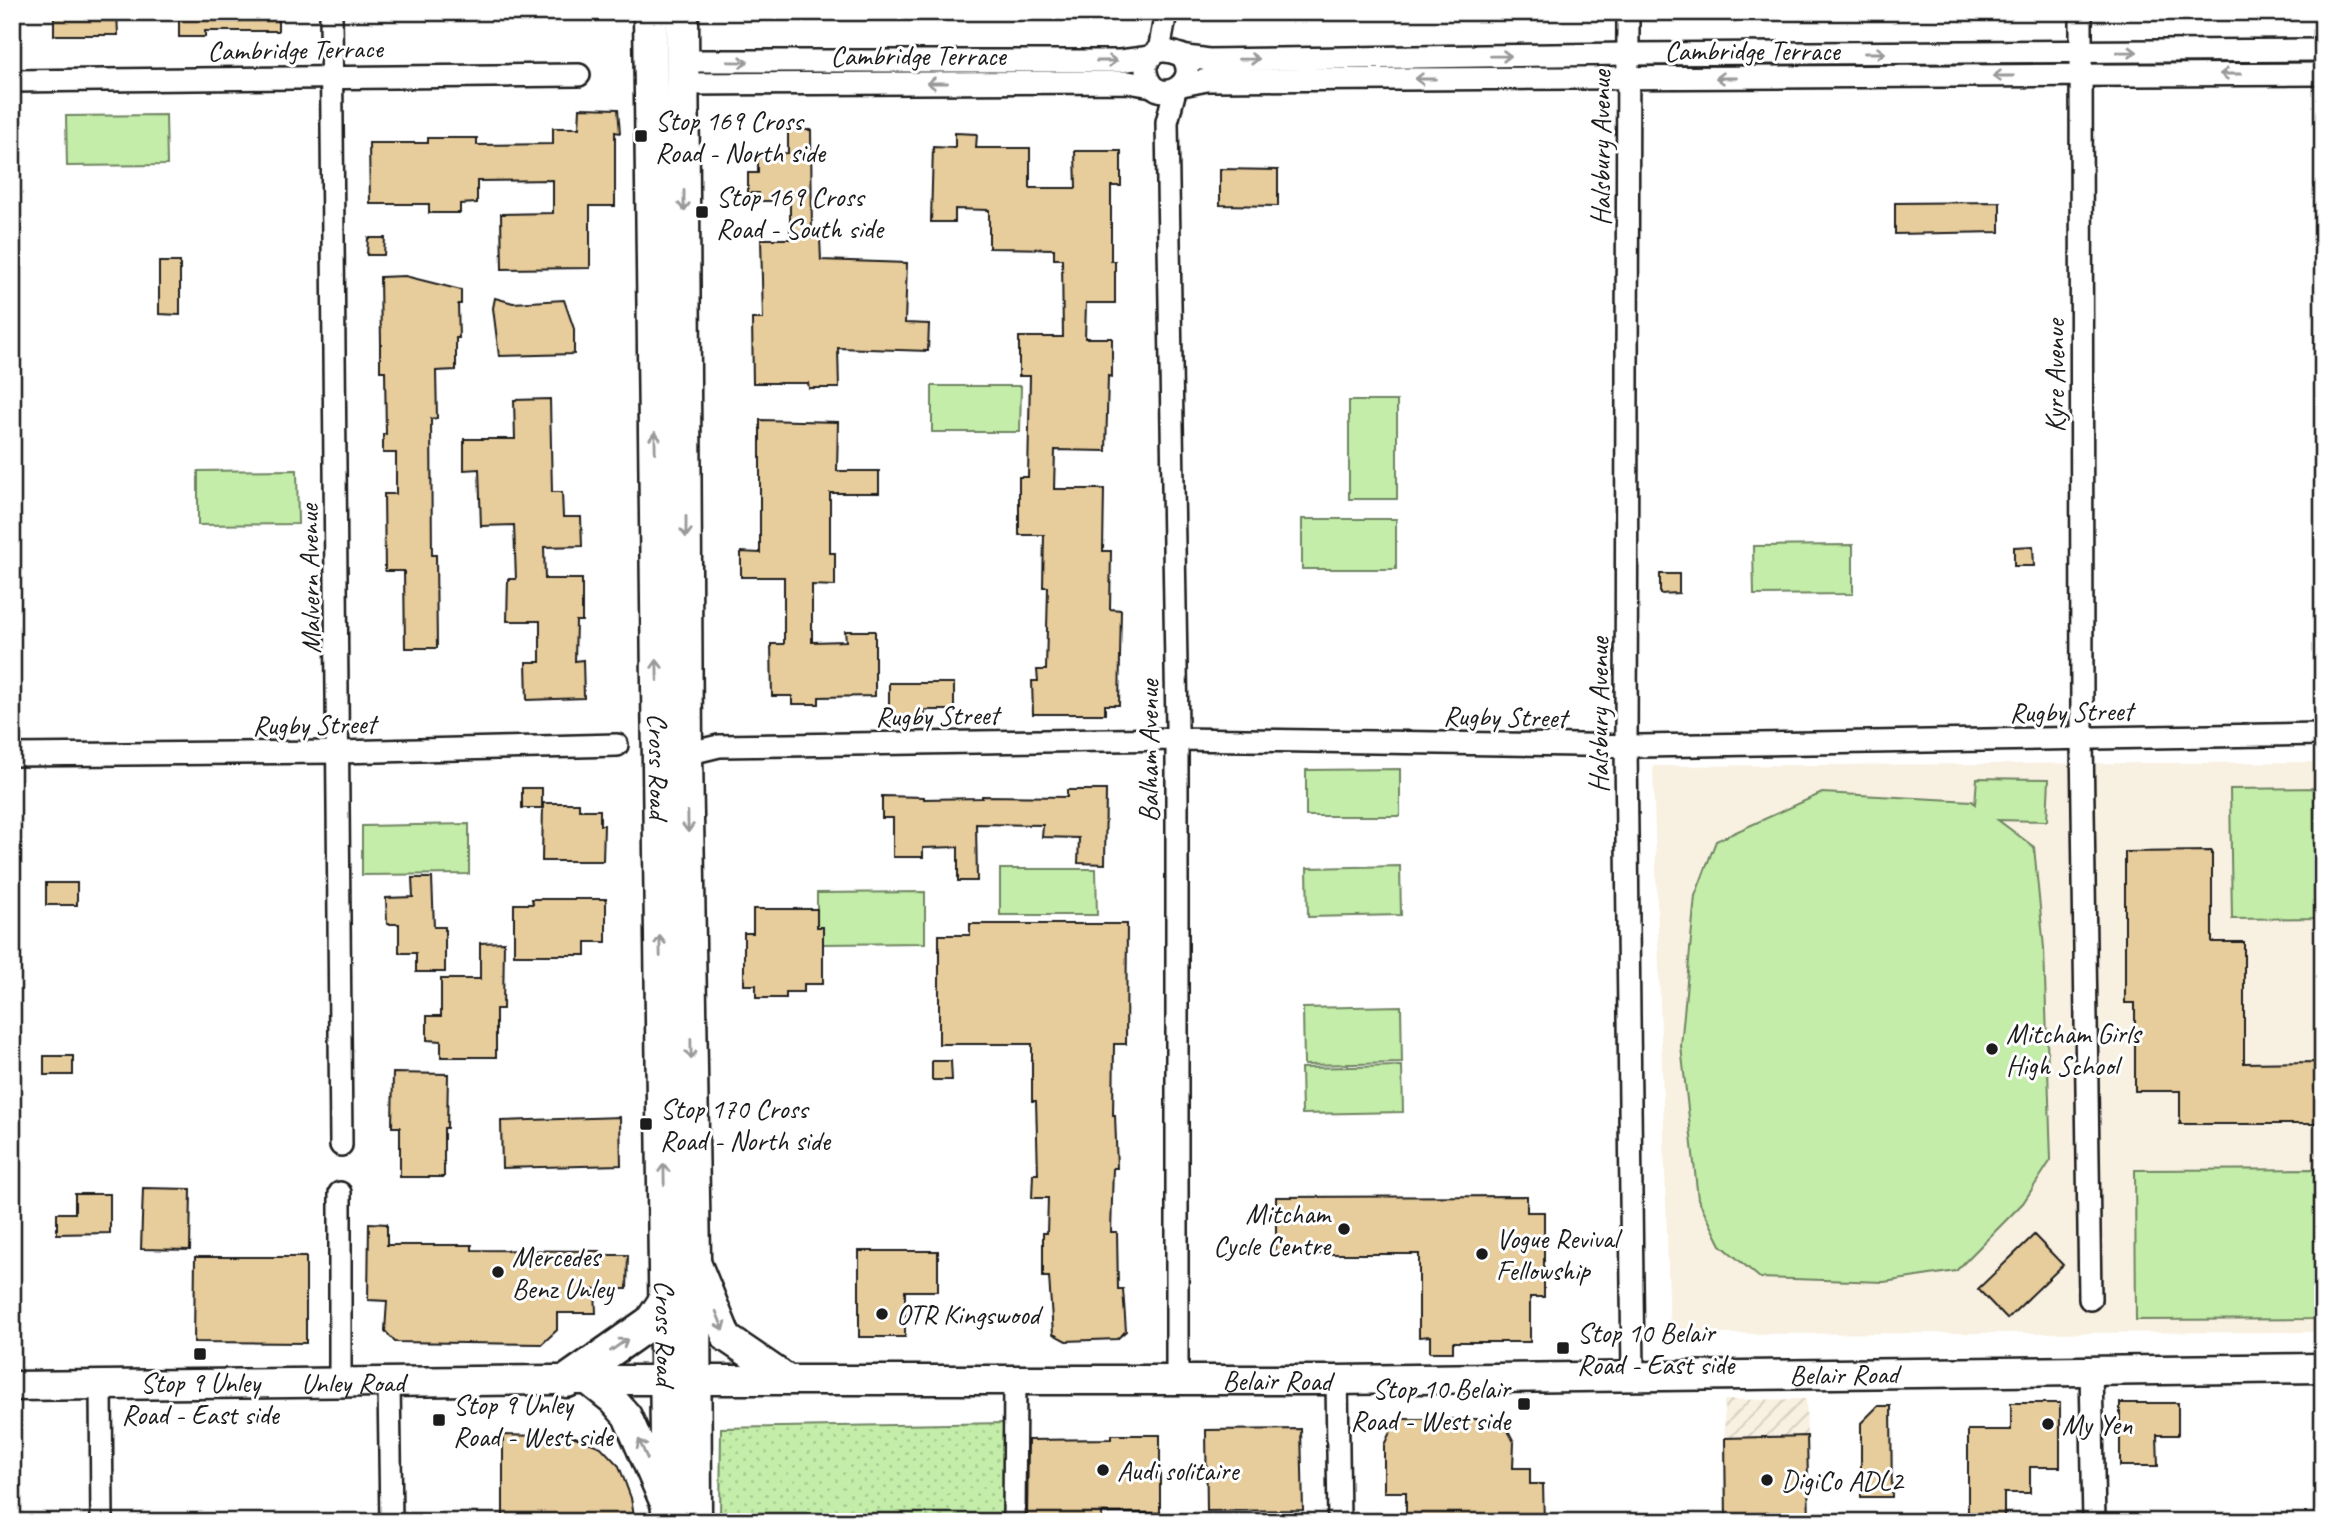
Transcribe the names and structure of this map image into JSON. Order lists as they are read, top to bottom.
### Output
{
  "streets": {
    "highway": ["Cross Road"],
    "main road": ["Belair Road", "Unley Road"],
    "street": [
      "Cambridge Terrace",
      "Halsbury Avenue",
      "Kyre Avenue",
      "Malvern Avenue",
      "Rugby Street",
      "Balham Avenue"
    ]
  },
  "crossings": [
    ["Cambridge Terrace", "Halsbury Avenue"],
    ["Cambridge Terrace", "Kyre Avenue"],
    ["Cambridge Terrace", "Malvern Avenue"],
    ["Cambridge Terrace", "Balham Avenue"],
    ["Cambridge Terrace", "Cross Road"],
    ["Halsbury Avenue", "Rugby Street"],
    ["Halsbury Avenue", "Belair Road"],
    ["Kyre Avenue", "Rugby Street"],
    ["Malvern Avenue", "Rugby Street"],
    ["Rugby Street", "Balham Avenue"],
    ["Rugby Street", "Cross Road"],
    ["Balham Avenue", "Belair Road"],
    ["Cross Road", "Belair Road"],
    ["Cross Road", "Unley Road"],
    ["Belair Road", "Unley Road"]
  ],
  "places": {
    "transit": [
      "Stop 169 Cross Road - North side",
      "Stop 169 Cross Road - South side",
      "Stop 170 Cross Road - North side",
      "Stop 10 Belair Road - East side",
      "Stop 9 Unley Road - East side",
      "Stop 10 Belair Road - West side",
      "Stop 9 Unley Road - West side"
    ],
    "other": [
      "Mitcham Girls High School",
      "Mitcham Cycle Centre",
      "Vogue Revival Fellowship",
      "Mercedes Benz Unley",
      "OTR Kingswood",
      "My Yen",
      "Audi solitaire",
      "DigiCo ADL2"
    ]
  }
}
